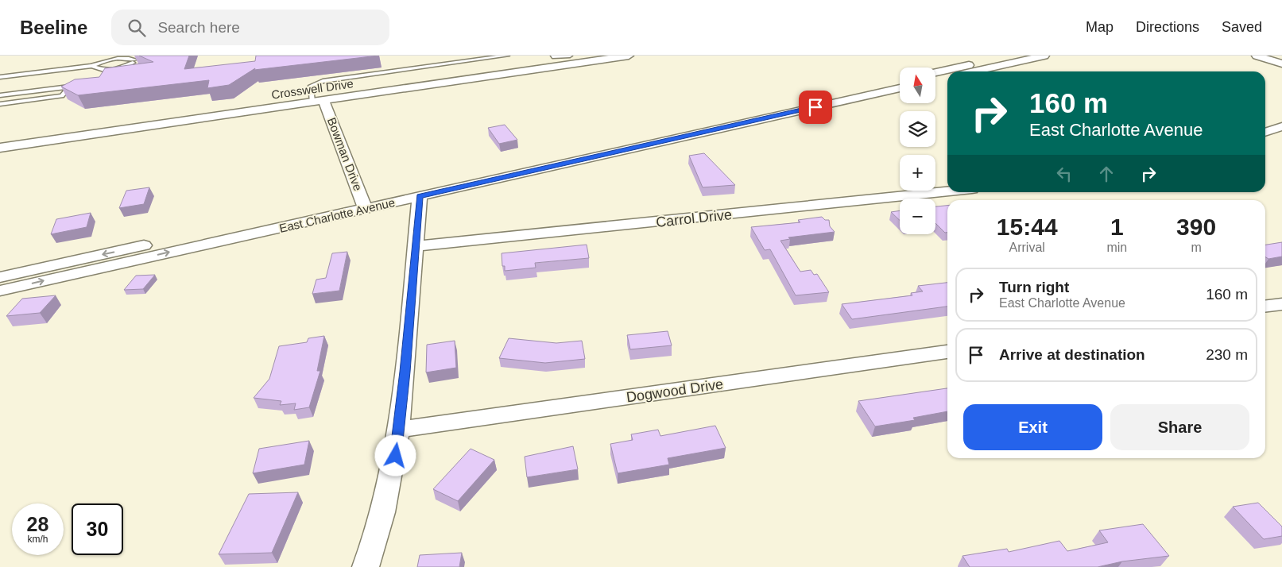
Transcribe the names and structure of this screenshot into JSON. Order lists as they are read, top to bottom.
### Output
{
  "streets": {
    "street": [
      "Crosswell Drive",
      "Bowman Drive",
      "East Charlotte Avenue",
      "Carrol Drive",
      "Dogwood Drive"
    ]
  },
  "crossings": [
    ["Crosswell Drive", "Bowman Drive"],
    ["Bowman Drive", "East Charlotte Avenue"]
  ],
  "north": "top",
  "page": {
    "header": "Beeline",
    "search": "Search here",
    "nav": ["Map", "Directions", "Saved"],
    "map_buttons": ["+", "−"],
    "turn": ["160 m", "East Charlotte Avenue"],
    "eta": [
      "15:44",
      "Arrival",
      "1",
      "min",
      "390",
      "m"
    ],
    "list": [
      {
        "name": "Turn right",
        "note": "East Charlotte Avenue",
        "value": "160 m"
      },
      {
        "name": "Arrive at destination",
        "value": "230 m"
      }
    ],
    "buttons": ["Exit", "Share"],
    "speed": "28 km/h",
    "limit": "30"
  }
}
